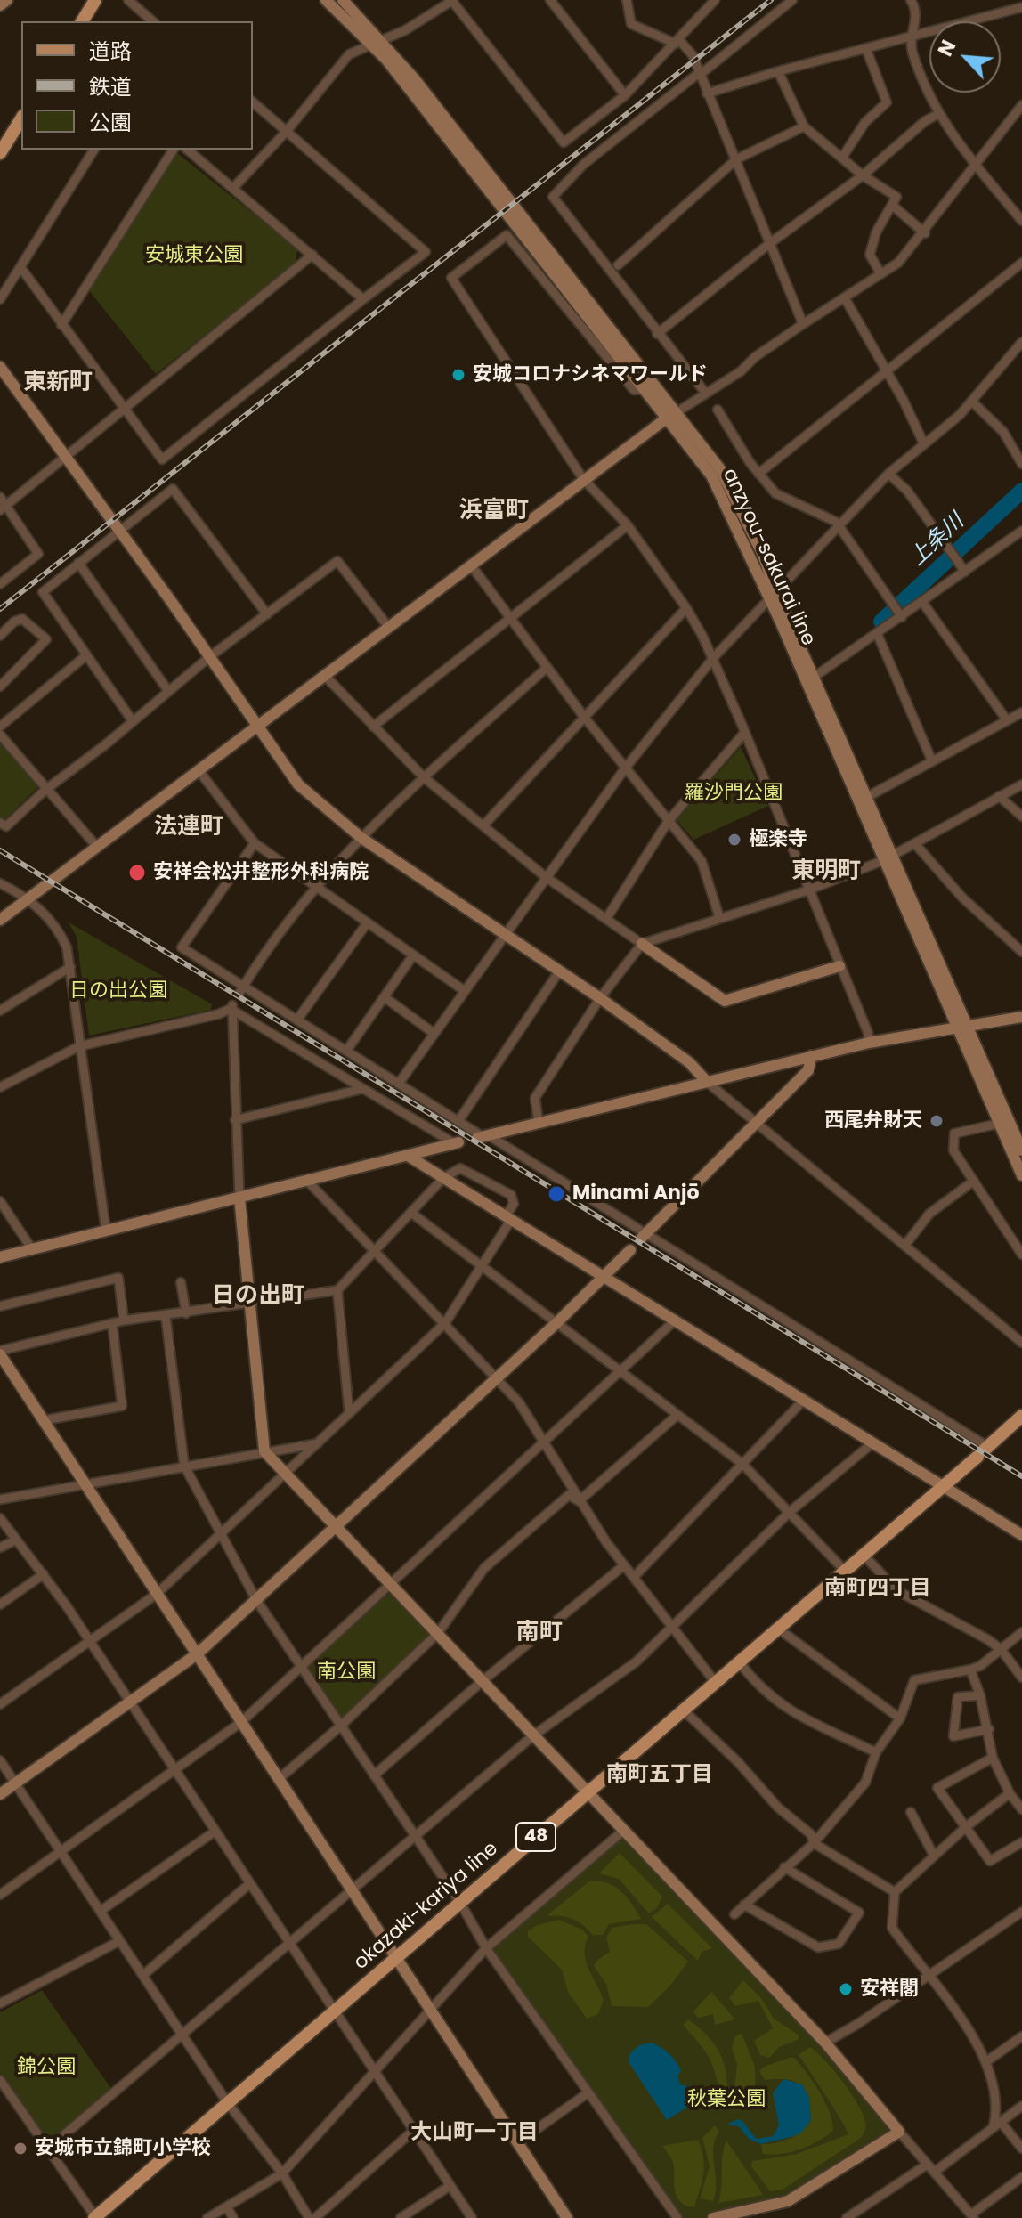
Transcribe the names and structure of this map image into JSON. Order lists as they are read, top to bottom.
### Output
{
  "streets": {
    "main road": ["48", "okazaki-kariya line"],
    "street": ["anzyou-sakurai line"]
  },
  "districts": [
    "東新町",
    "浜富町",
    "法連町",
    "東明町",
    "日の出町",
    "南町四丁目",
    "南町",
    "南町五丁目",
    "大山町一丁目"
  ],
  "water": ["上条川"],
  "parks": [
    "安城東公園",
    "羅沙門公園",
    "日の出公園",
    "南公園",
    "錦公園",
    "秋葉公園"
  ],
  "places": [
    "安城コロナシネマワールド",
    "極楽寺",
    "安祥会松井整形外科病院",
    "西尾弁財天",
    "Minami Anjō",
    "安祥閣",
    "安城市立錦町小学校"
  ],
  "legend": ["道路", "鉄道", "公園"],
  "north": "top left"
}
